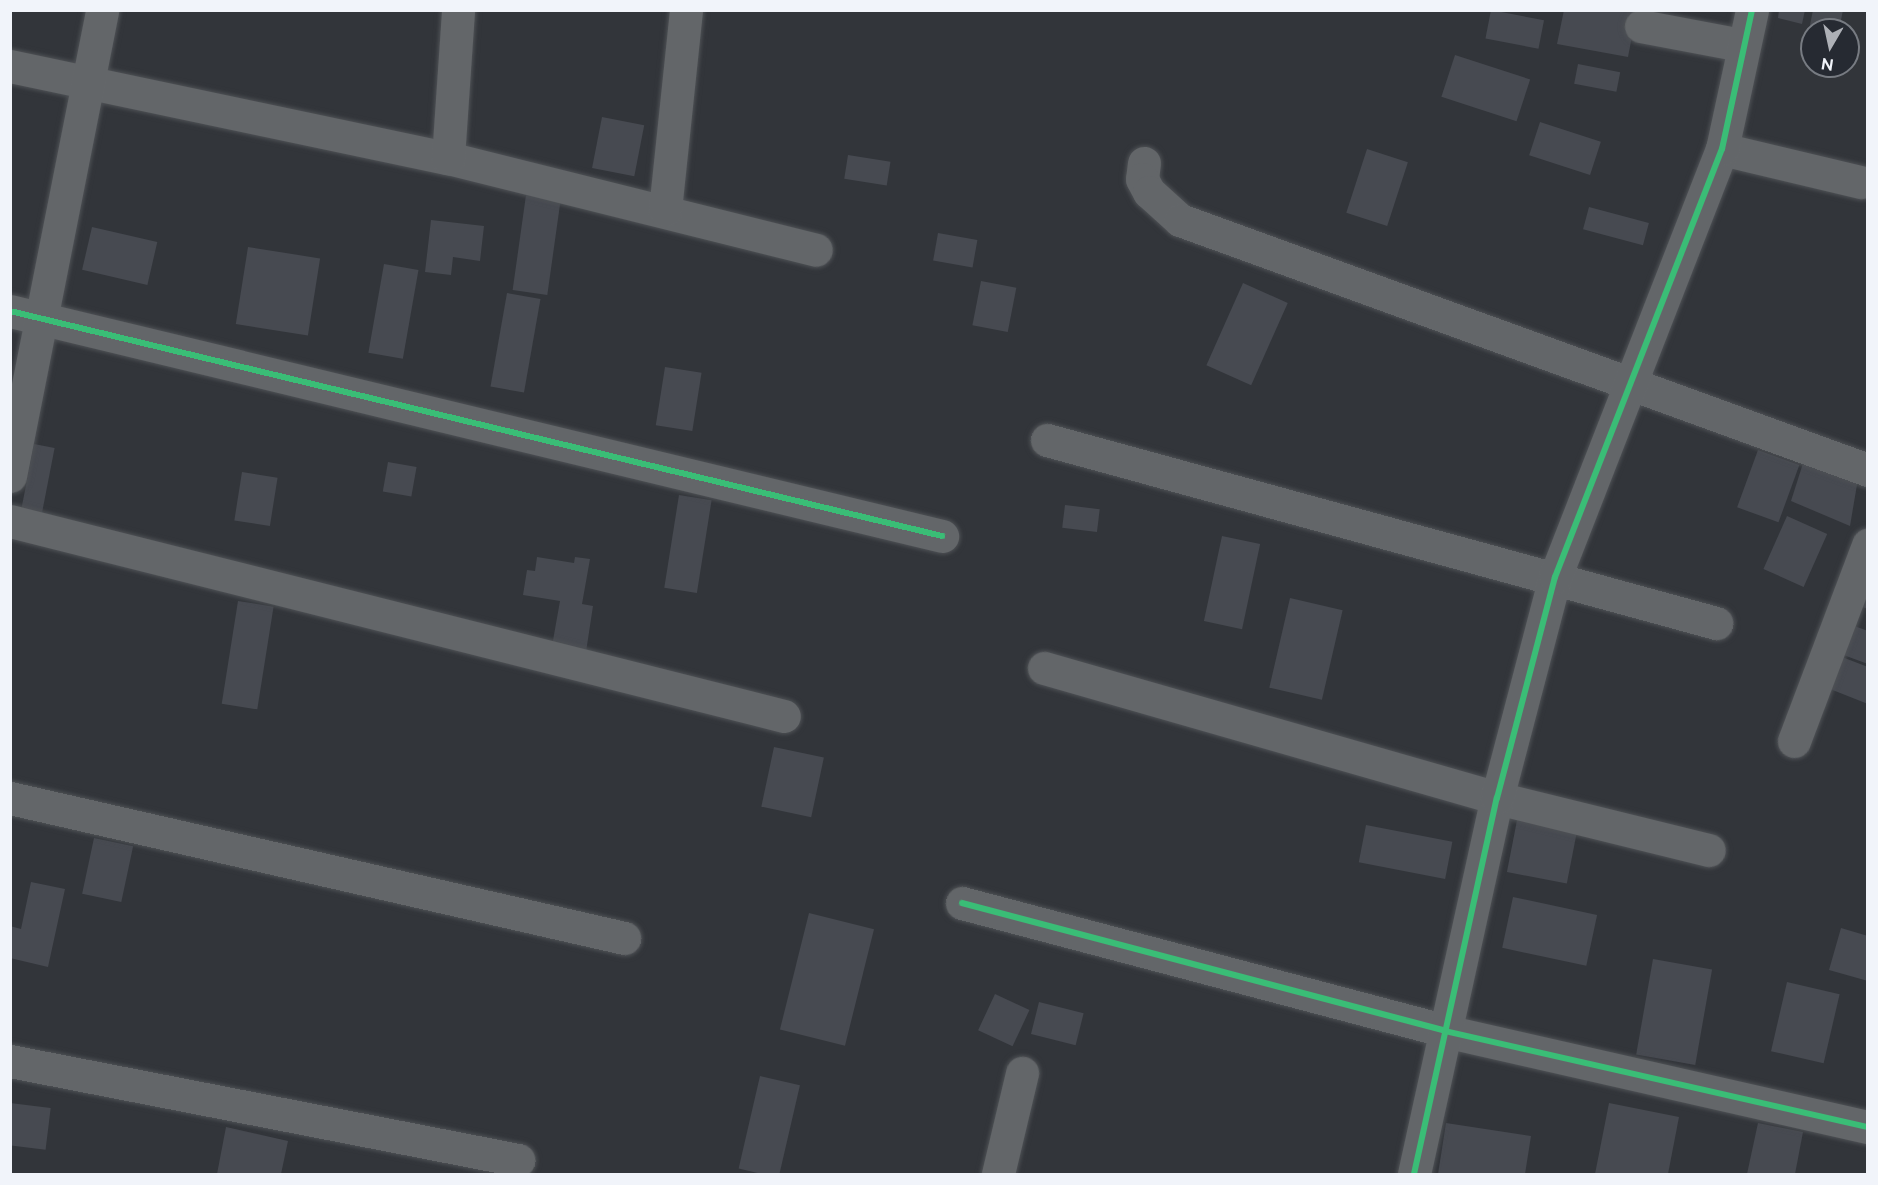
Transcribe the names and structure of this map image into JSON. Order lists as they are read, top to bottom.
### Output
{
  "north": "bottom"
}
